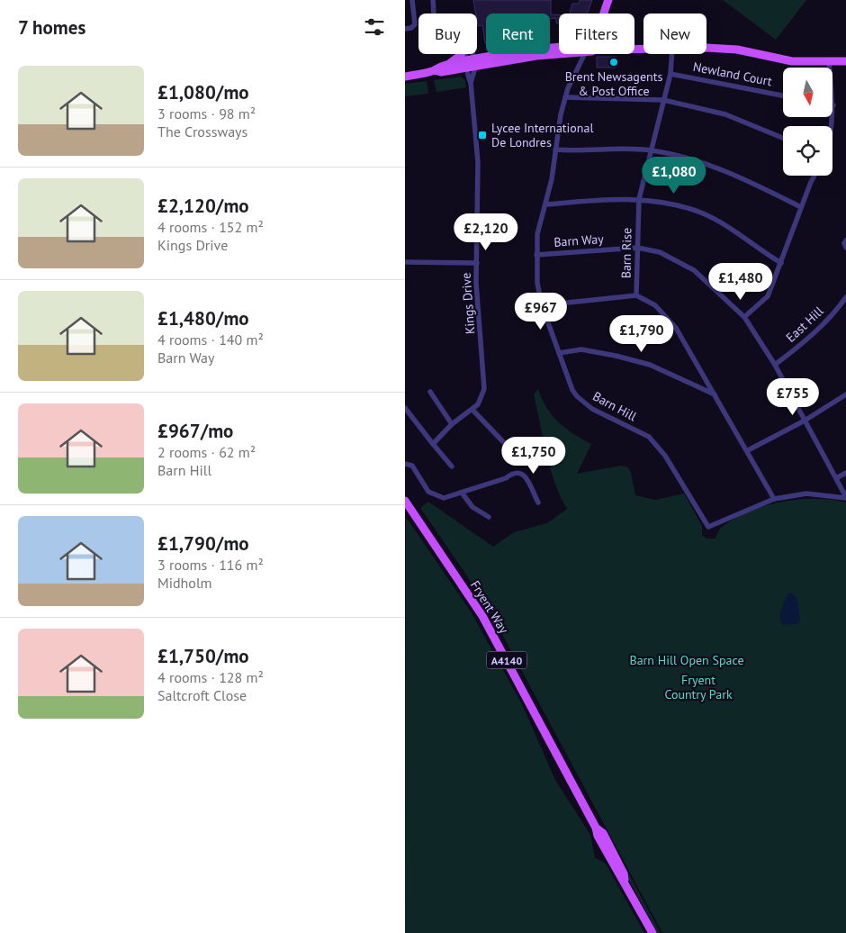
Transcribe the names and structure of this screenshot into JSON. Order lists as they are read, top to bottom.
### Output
{
  "streets": {
    "main road": ["Fryent Way", "A4140"],
    "street": [
      "Newland Court",
      "Barn Way",
      "Barn Rise",
      "Kings Drive",
      "East Hill",
      "Barn Hill"
    ]
  },
  "crossings": [
    ["Newland Court", "Barn Rise"],
    ["Barn Way", "Barn Rise"],
    ["Barn Way", "East Hill"],
    ["Barn Way", "Barn Hill"],
    ["Barn Rise", "Barn Hill"]
  ],
  "parks": ["Barn Hill Open Space", "Fryent Country Park"],
  "places": {
    "other": ["Brent Newsagents & Post Office"],
    "transit": ["Lycee International De Londres"]
  },
  "north": "bottom",
  "page": {
    "heading": "7 homes",
    "chip": [
      "Buy",
      "Rent",
      "Filters",
      "New"
    ],
    "list": [
      {
        "name": "£1,080/mo",
        "note": "3 rooms · 98 m² · The Crossways"
      },
      {
        "name": "£2,120/mo",
        "note": "4 rooms · 152 m² · Kings Drive"
      },
      {
        "name": "£1,480/mo",
        "note": "4 rooms · 140 m² · Barn Way"
      },
      {
        "name": "£967/mo",
        "note": "2 rooms · 62 m² · Barn Hill"
      },
      {
        "name": "£1,790/mo",
        "note": "3 rooms · 116 m² · Midholm"
      },
      {
        "name": "£1,750/mo",
        "note": "4 rooms · 128 m² · Saltcroft Close"
      }
    ],
    "price": [
      "£1,080",
      "£2,120",
      "£1,480",
      "£967",
      "£1,790",
      "£755",
      "£1,750"
    ]
  }
}
